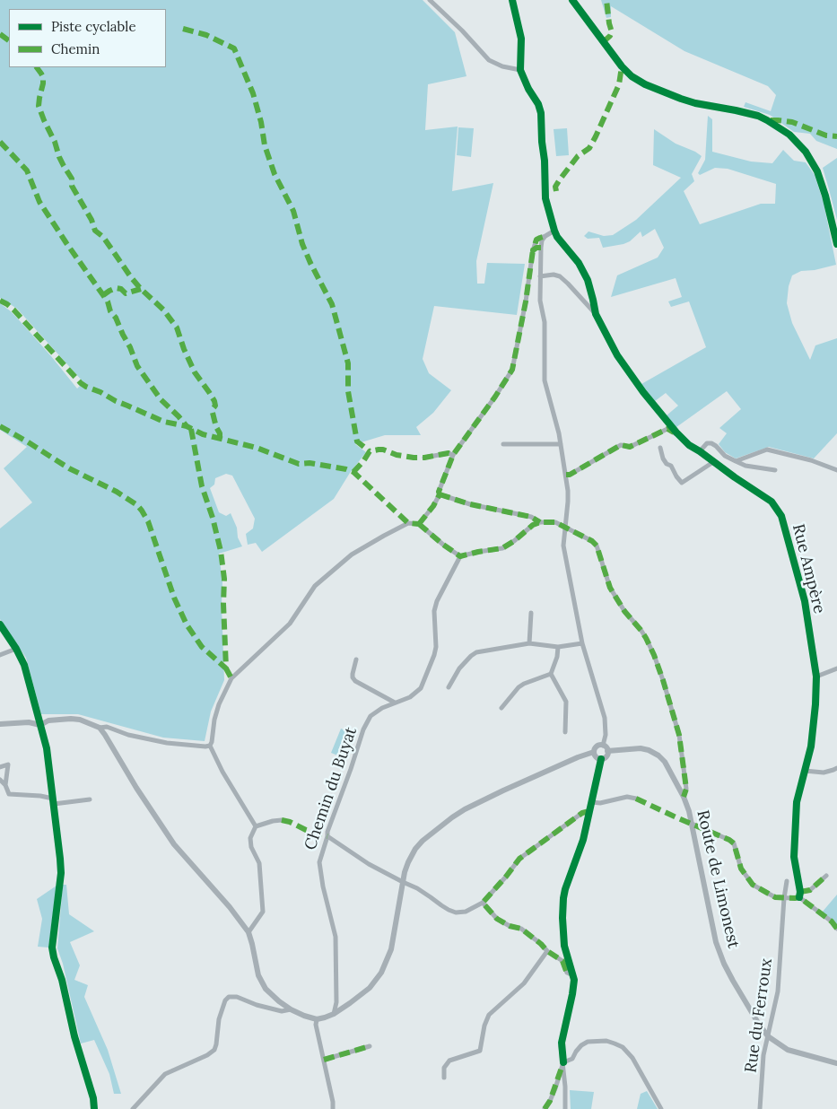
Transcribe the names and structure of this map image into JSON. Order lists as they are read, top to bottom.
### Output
{
  "streets": {
    "street": [
      "Rue Ampère",
      "Chemin du Buyat",
      "Route de Limonest",
      "Rue du Ferroux"
    ]
  },
  "crossings": [
    ["Route de Limonest", "Rue du Ferroux"]
  ],
  "legend": ["Piste cyclable", "Chemin"]
}
